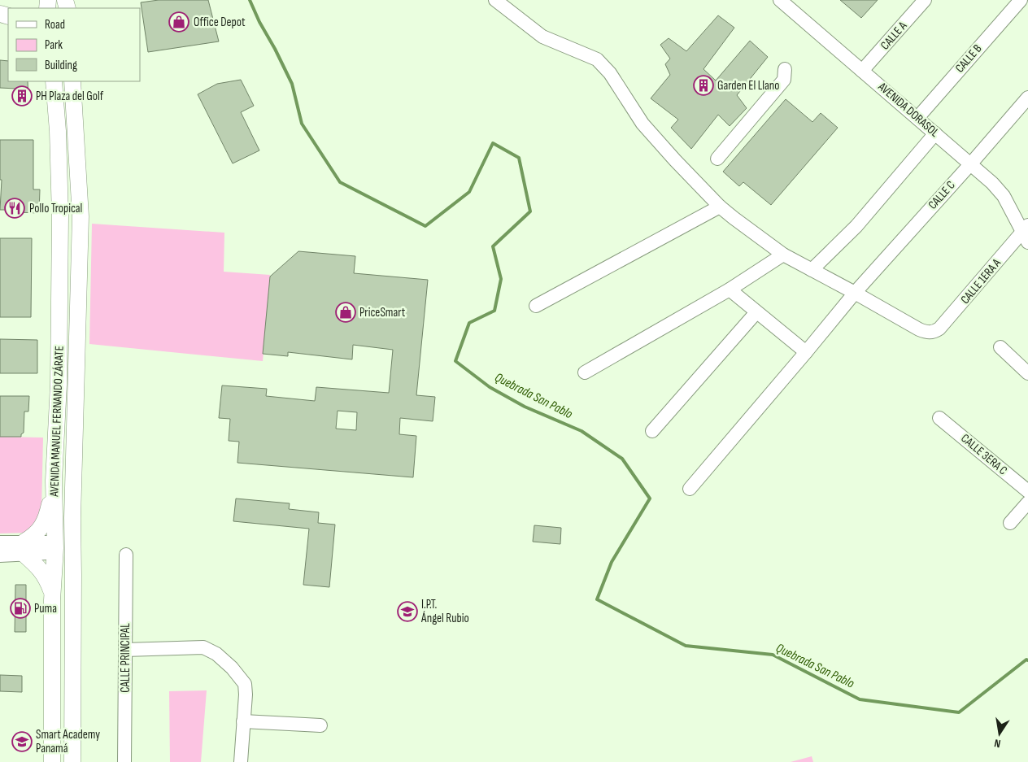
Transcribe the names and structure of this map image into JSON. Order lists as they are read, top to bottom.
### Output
{
  "streets": {
    "main road": ["AVENIDA MANUEL FERNANDO ZÁRATE"],
    "street": [
      "CALLE A",
      "CALLE B",
      "AVENIDA DORASOL",
      "CALLE C",
      "CALLE 1ERA A",
      "CALLE 3ERA C",
      "CALLE PRINCIPAL"
    ]
  },
  "crossings": [
    ["CALLE A", "AVENIDA DORASOL"],
    ["CALLE B", "AVENIDA DORASOL"],
    ["AVENIDA DORASOL", "CALLE C"],
    ["AVENIDA DORASOL", "CALLE 1ERA A"],
    ["CALLE C", "CALLE 1ERA A"]
  ],
  "water": ["Quebrada San Pablo"],
  "places": {
    "shop": ["Office Depot", "PriceSmart"],
    "building": ["Garden El Llano", "PH Plaza del Golf"],
    "restaurant": ["Pollo Tropical"],
    "fuel station": ["Puma"],
    "school or university": ["I.P.T. Ángel Rubio", "Smart Academy Panamá"]
  },
  "legend": ["Road", "Park", "Building"],
  "north": "bottom"
}
